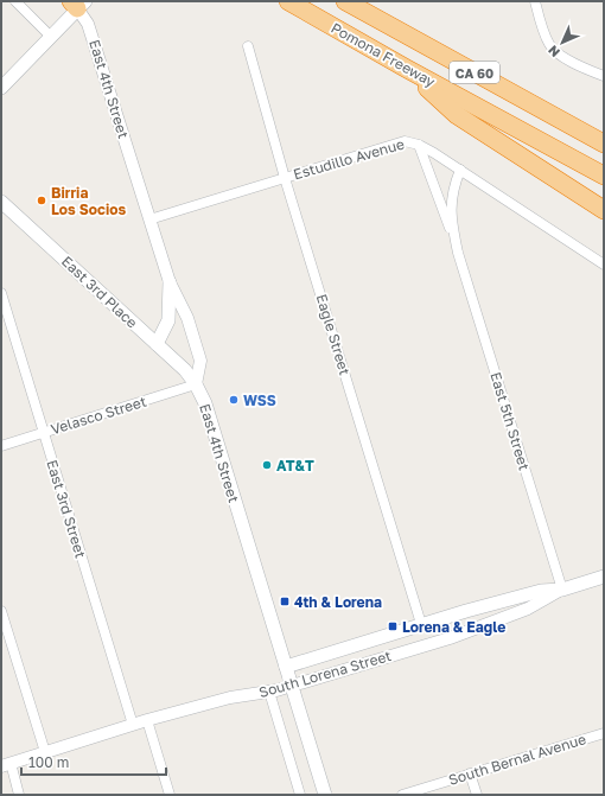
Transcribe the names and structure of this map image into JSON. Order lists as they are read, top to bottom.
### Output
{
  "streets": {
    "highway": ["Pomona Freeway", "CA 60"],
    "main road": ["East 4th Street", "East 3rd Place", "South Lorena Street"],
    "street": [
      "Estudillo Avenue",
      "Eagle Street",
      "Velasco Street",
      "East 5th Street",
      "East 3rd Street",
      "South Bernal Avenue"
    ]
  },
  "crossings": [
    ["East 4th Street", "Estudillo Avenue"],
    ["East 4th Street", "East 3rd Place"],
    ["East 4th Street", "Velasco Street"],
    ["East 4th Street", "South Lorena Street"],
    ["Estudillo Avenue", "Eagle Street"],
    ["Estudillo Avenue", "East 5th Street"],
    ["East 3rd Place", "Velasco Street"],
    ["Eagle Street", "South Lorena Street"],
    ["Velasco Street", "East 3rd Street"],
    ["East 5th Street", "South Lorena Street"],
    ["East 3rd Street", "South Lorena Street"]
  ],
  "places": {
    "other": ["Birria Los Socios", "WSS", "AT&T"],
    "transit": ["4th & Lorena", "Lorena & Eagle"]
  },
  "scale_bar": "100 m",
  "north": "bottom left"
}
